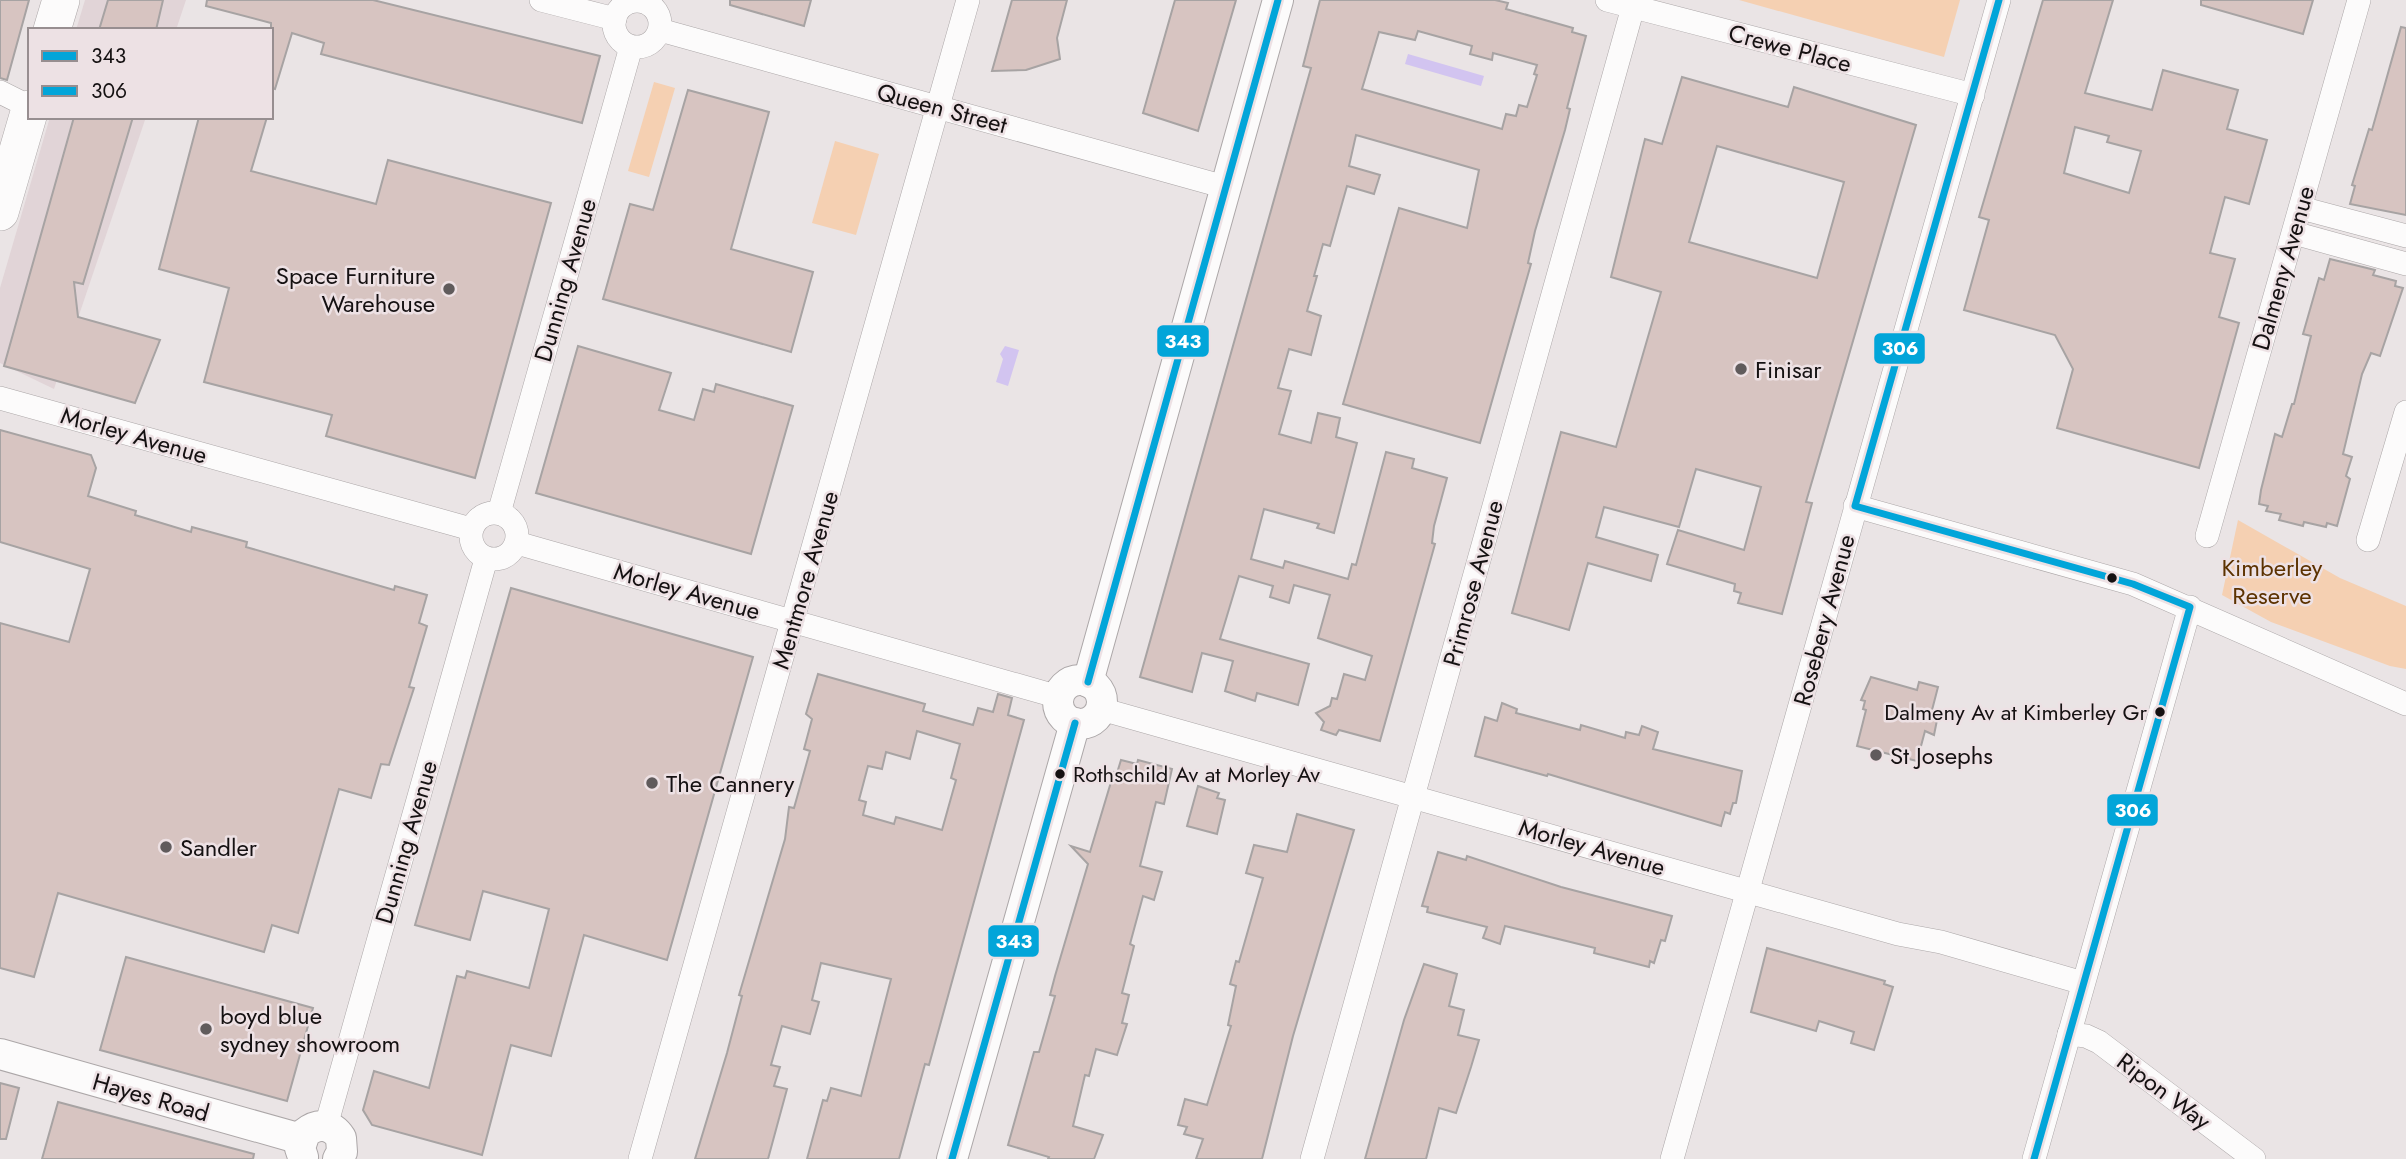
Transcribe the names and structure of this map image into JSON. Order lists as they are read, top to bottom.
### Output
{
  "streets": {
    "street": [
      "Crewe Place",
      "Queen Street",
      "Dalmeny Avenue",
      "Dunning Avenue",
      "Morley Avenue",
      "Mentmore Avenue",
      "Primrose Avenue",
      "Rosebery Avenue",
      "Ripon Way",
      "Hayes Road"
    ]
  },
  "crossings": [
    ["Crewe Place", "Primrose Avenue"],
    ["Crewe Place", "Rosebery Avenue"],
    ["Queen Street", "Dunning Avenue"],
    ["Queen Street", "Mentmore Avenue"],
    ["Dunning Avenue", "Morley Avenue"],
    ["Dunning Avenue", "Hayes Road"],
    ["Morley Avenue", "Mentmore Avenue"],
    ["Morley Avenue", "Primrose Avenue"],
    ["Morley Avenue", "Rosebery Avenue"]
  ],
  "parks": ["Kimberley Reserve"],
  "places": [
    "Space Furniture Warehouse",
    "Finisar",
    "Dalmeny Av at Kimberley Gr",
    "St Josephs",
    "Rothschild Av at Morley Av",
    "The Cannery",
    "Sandler",
    "boyd blue sydney showroom"
  ],
  "lines": ["transit line 343", "transit line 306"],
  "legend": ["343", "306"]
}
